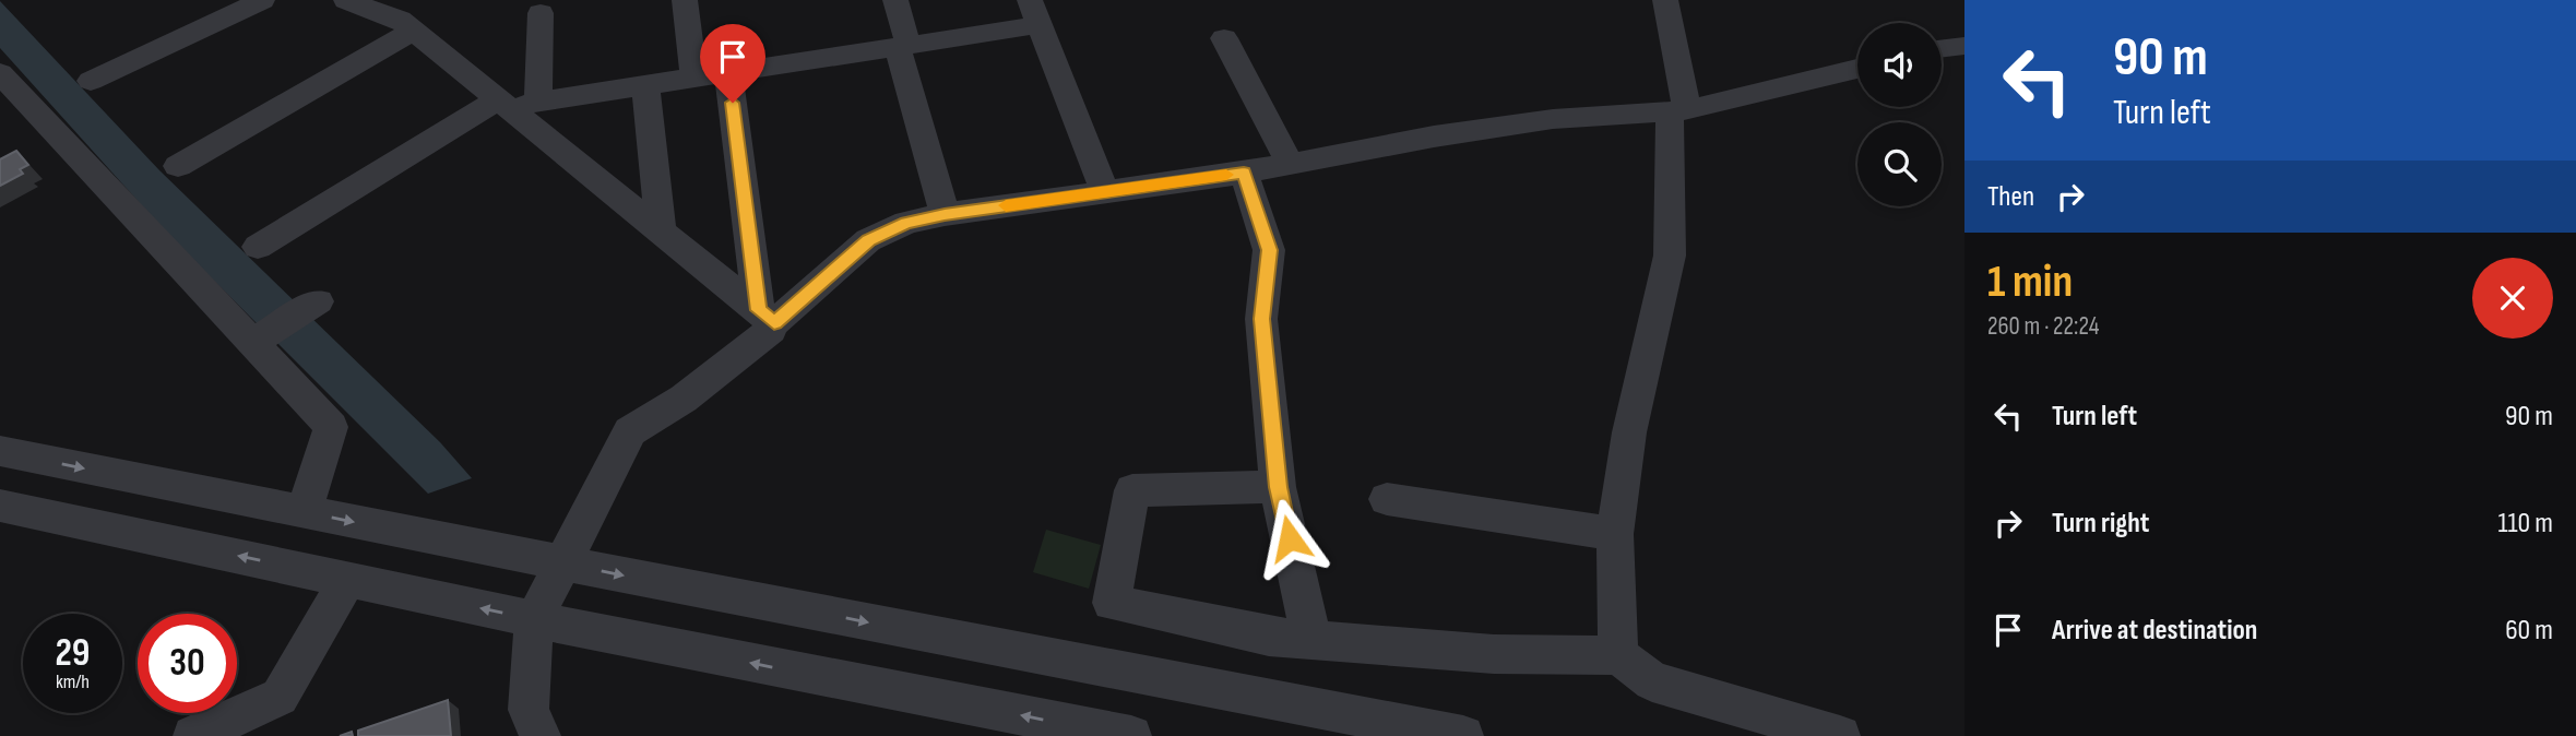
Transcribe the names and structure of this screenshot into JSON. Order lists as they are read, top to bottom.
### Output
{
  "page": {
    "turn": ["90 m", "Turn left"],
    "then": "Then",
    "heading": ["1 min", "260 m · 22:24"],
    "list": [
      {
        "name": "Turn left",
        "value": "90 m"
      },
      {
        "name": "Turn right",
        "value": "110 m"
      },
      {
        "name": "Arrive at destination",
        "value": "60 m"
      }
    ],
    "speed": "29 km/h",
    "limit": "30"
  }
}
